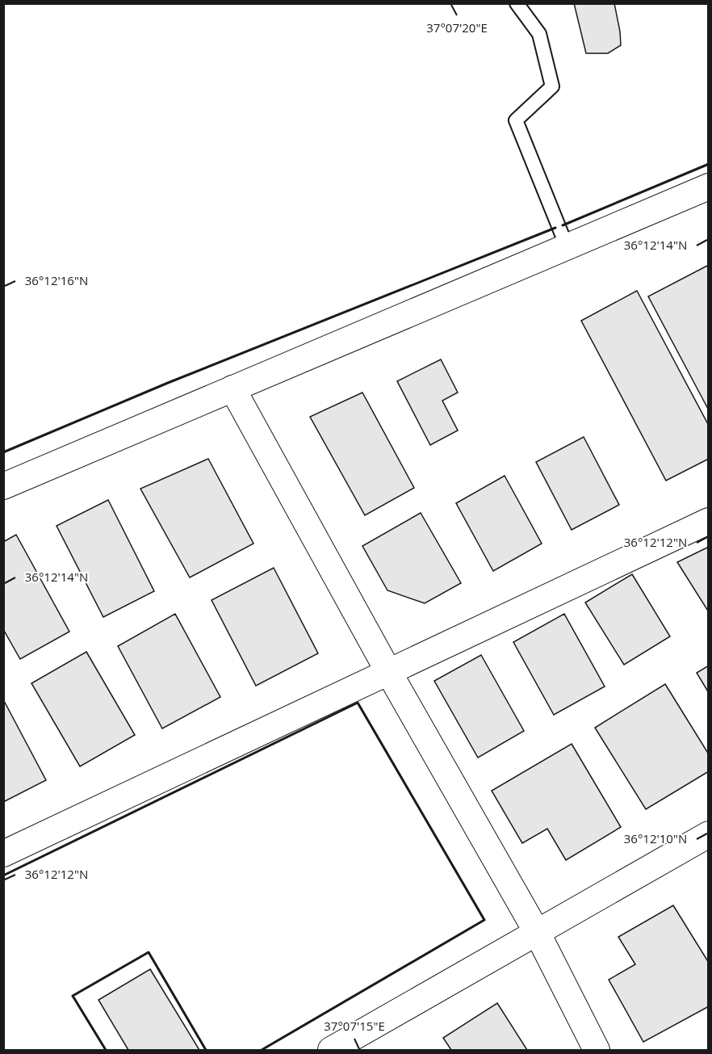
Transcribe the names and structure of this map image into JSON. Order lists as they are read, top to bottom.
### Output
{
  "coordinates": [
    "37°07'20\"E",
    "36°12'14\"N",
    "36°12'16\"N",
    "36°12'12\"N",
    "36°12'10\"N",
    "37°07'15\"E"
  ]
}
